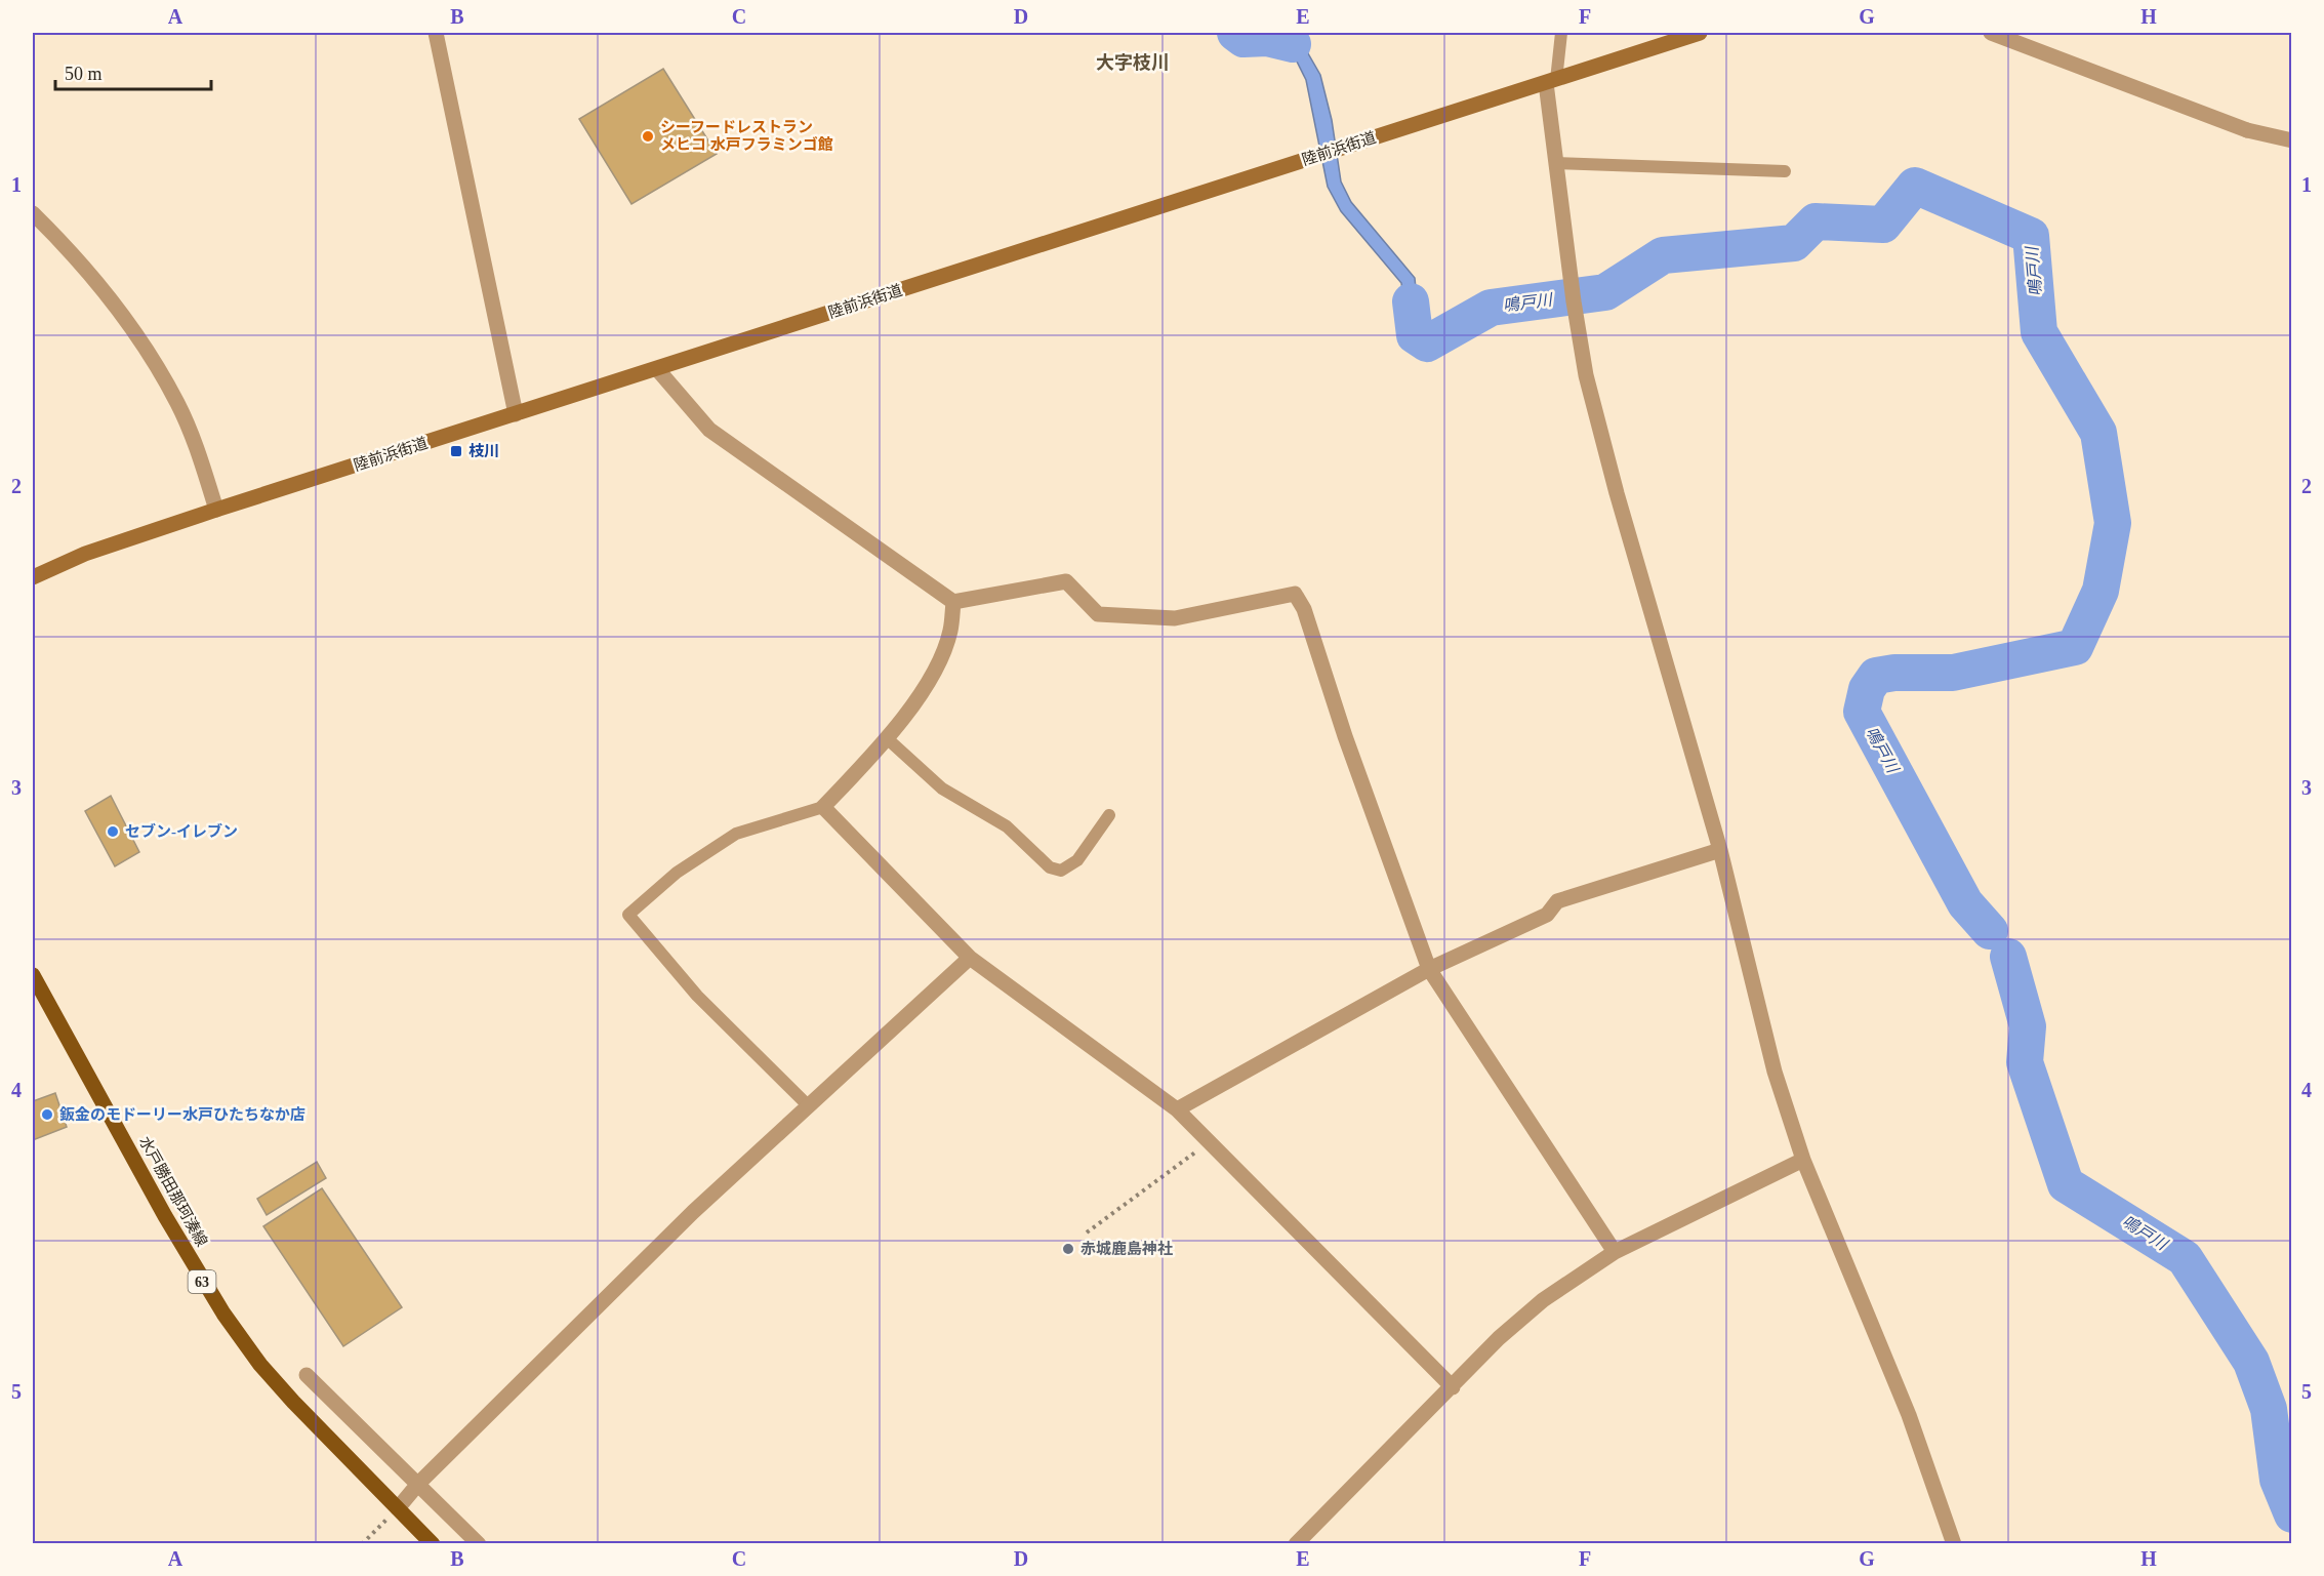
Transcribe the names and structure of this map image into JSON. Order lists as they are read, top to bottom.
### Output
{
  "streets": {
    "main road": ["陸前浜街道", "水戸勝田那珂湊線", "63"]
  },
  "districts": ["大字枝川"],
  "water": ["鳴戸川"],
  "places": {
    "other": [
      "シーフードレストラン メヒコ 水戸フラミンゴ館",
      "セブン-イレブン",
      "鈑金のモドーリー水戸ひたちなか店",
      "赤城鹿島神社"
    ],
    "transit": ["枝川"]
  },
  "scale_bar": "50 m",
  "grid": {
    "columns": [
      "A",
      "B",
      "C",
      "D",
      "E",
      "F",
      "G",
      "H"
    ],
    "rows": [
      "1",
      "2",
      "3",
      "4",
      "5"
    ]
  }
}
